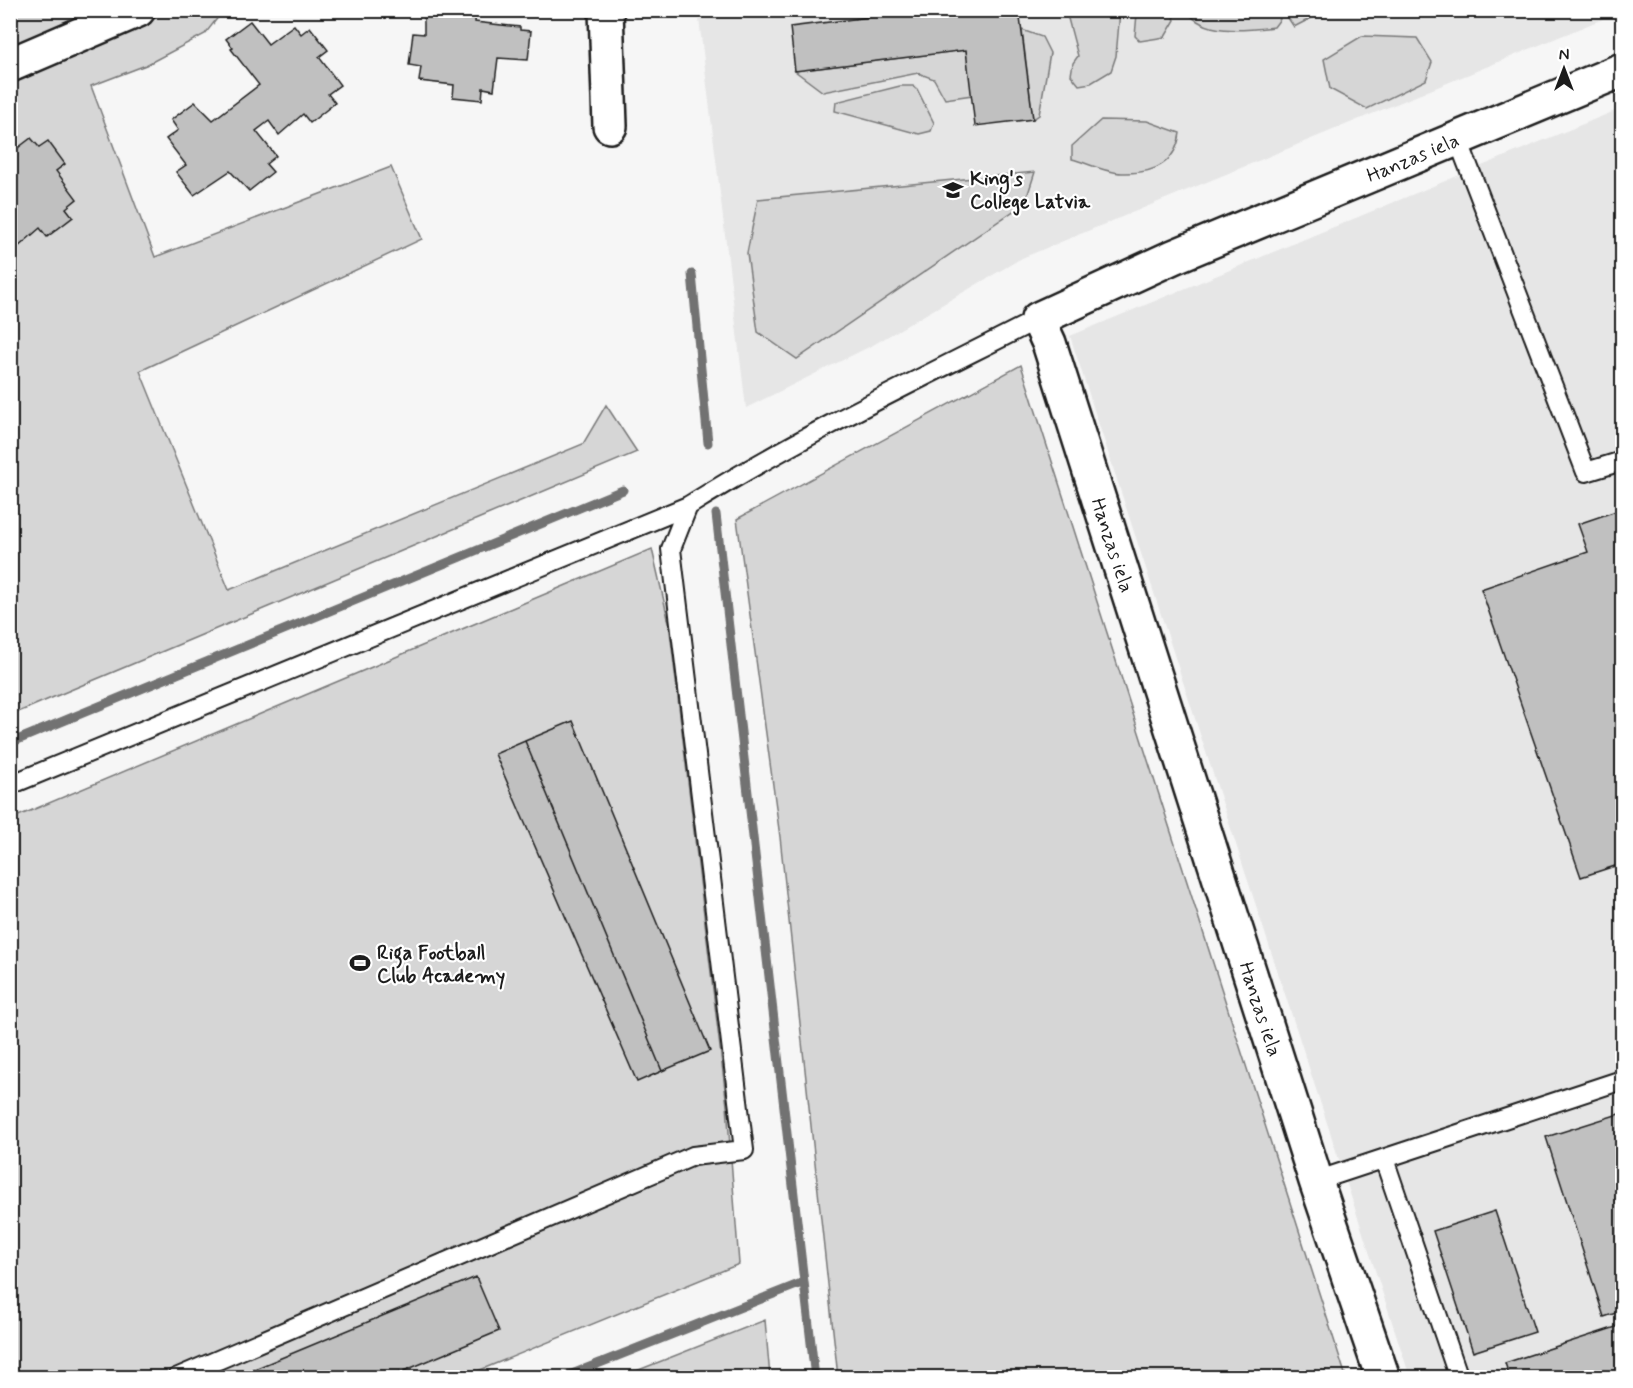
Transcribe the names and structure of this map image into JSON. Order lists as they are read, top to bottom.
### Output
{
  "streets": {
    "street": ["Hanzas iela"]
  },
  "places": {
    "school or university": ["King's College Latvia"],
    "sports": ["Riga Football Club Academy"]
  },
  "north": "top"
}
